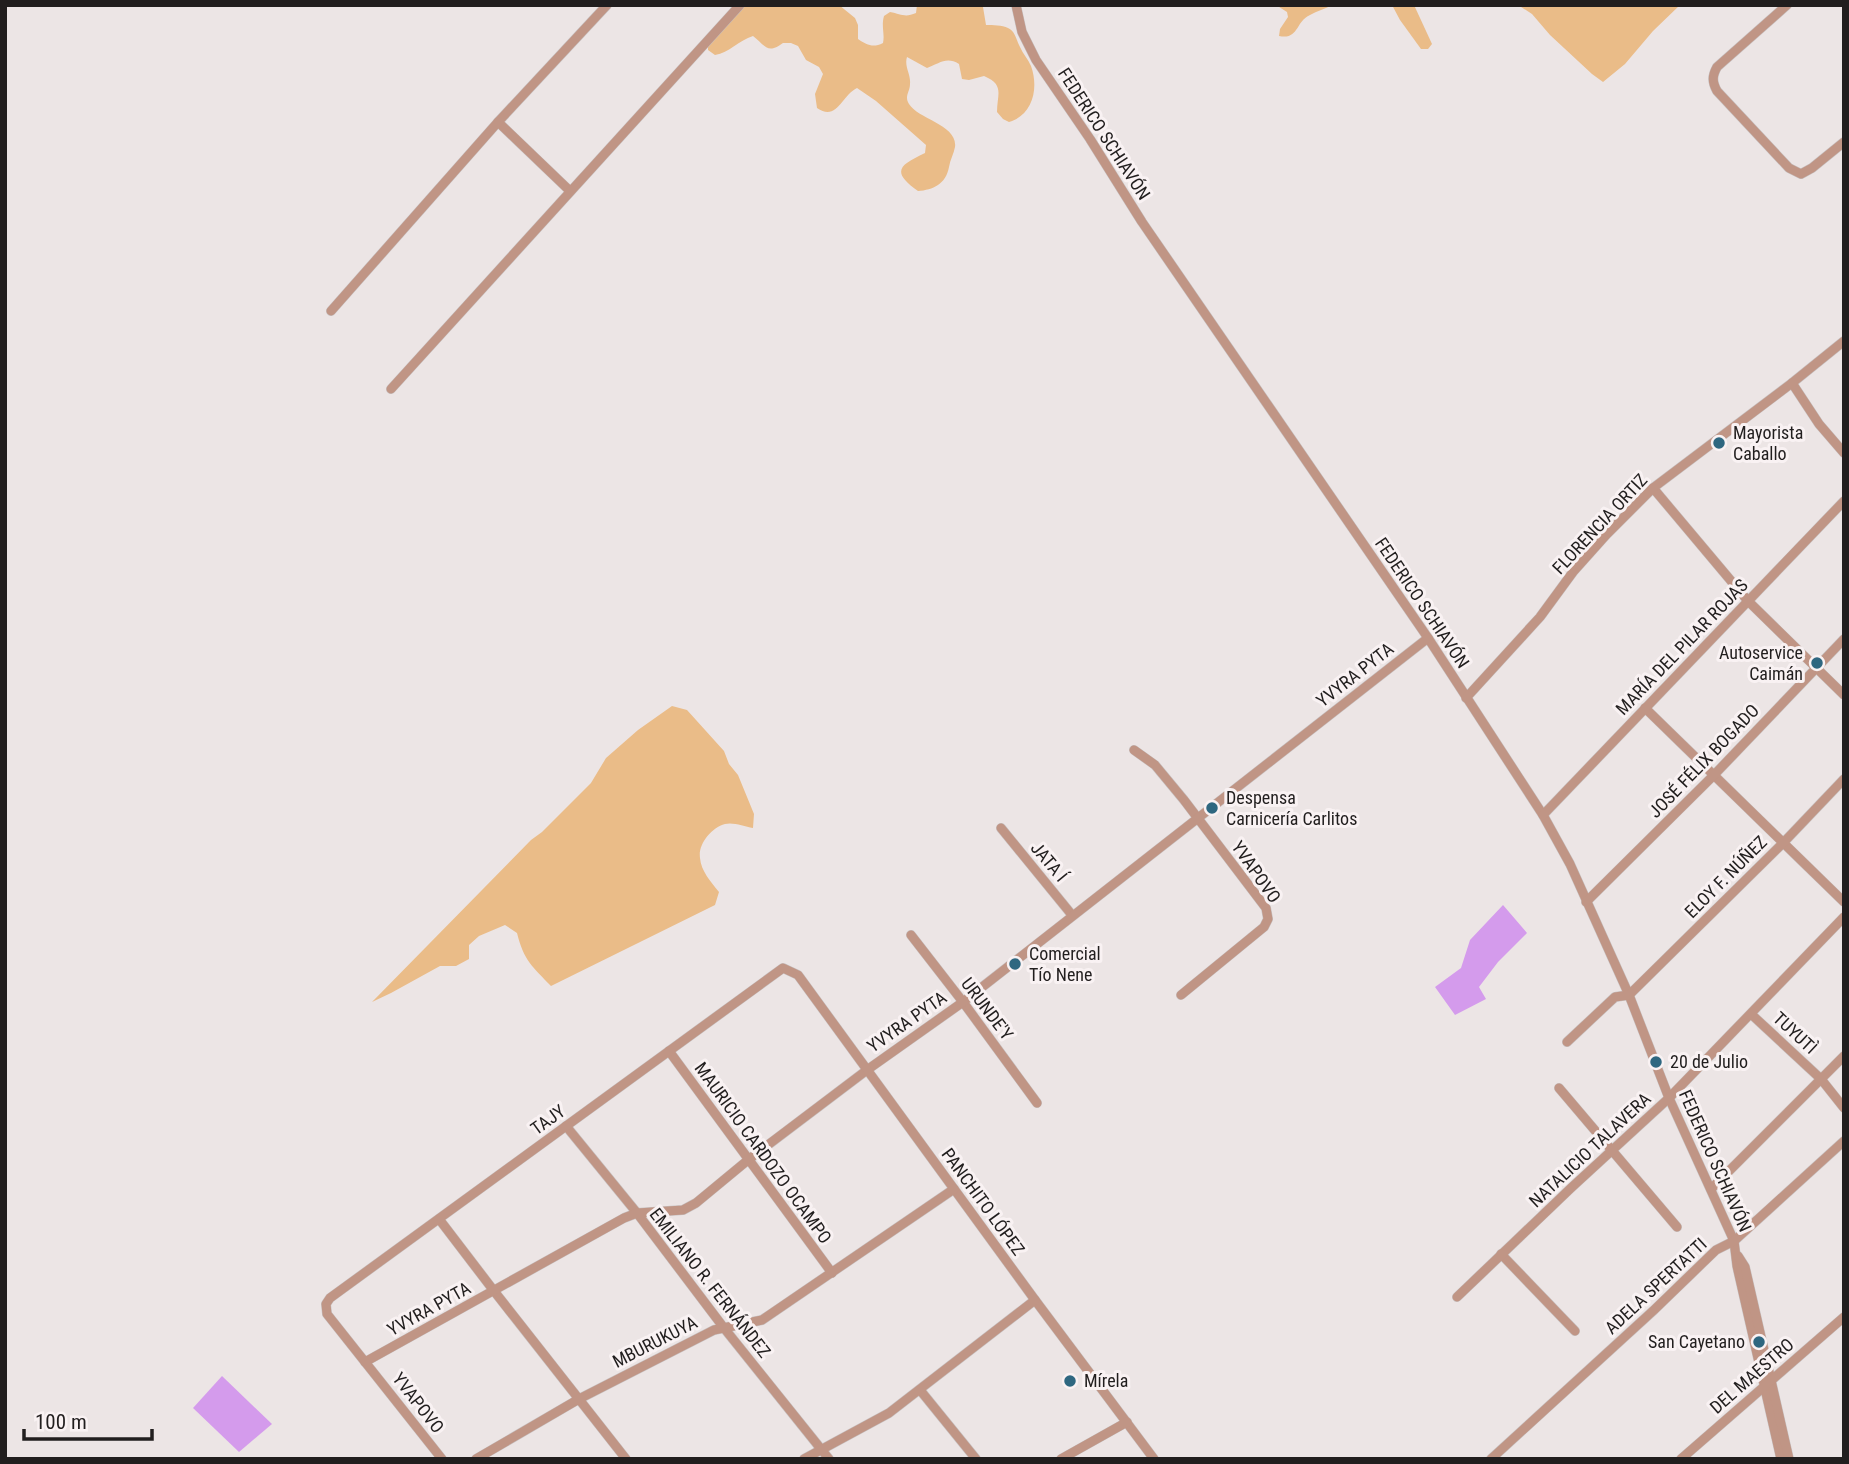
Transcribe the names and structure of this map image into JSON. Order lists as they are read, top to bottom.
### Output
{
  "streets": {
    "street": [
      "FEDERICO SCHIAVÓN",
      "FLORENCIA ORTIZ",
      "MARÍA DEL PILAR ROJAS",
      "YVYRA PYTA",
      "JOSÉ FÉLIX BOGADO",
      "JATA Í",
      "YVAPOVO",
      "ELOY F. NÚÑEZ",
      "URUNDE'Y",
      "TUYUTÌ",
      "TAJY",
      "NATALICIO TALAVERA",
      "MAURICIO CARDOZO OCAMPO",
      "PANCHITO LÓPEZ",
      "EMILIANO R. FERNÁNDEZ",
      "ADELA SPERTATTI",
      "MBURUKUYA",
      "DEL MAESTRO"
    ]
  },
  "crossings": [
    ["FEDERICO SCHIAVÓN", "FLORENCIA ORTIZ"],
    ["FEDERICO SCHIAVÓN", "MARÍA DEL PILAR ROJAS"],
    ["FEDERICO SCHIAVÓN", "YVYRA PYTA"],
    ["FEDERICO SCHIAVÓN", "JOSÉ FÉLIX BOGADO"],
    ["FEDERICO SCHIAVÓN", "ELOY F. NÚÑEZ"],
    ["FEDERICO SCHIAVÓN", "NATALICIO TALAVERA"],
    ["FEDERICO SCHIAVÓN", "ADELA SPERTATTI"],
    ["FEDERICO SCHIAVÓN", "DEL MAESTRO"],
    ["YVYRA PYTA", "JATA Í"],
    ["YVYRA PYTA", "YVAPOVO"],
    ["YVYRA PYTA", "URUNDE'Y"],
    ["YVYRA PYTA", "MAURICIO CARDOZO OCAMPO"],
    ["YVYRA PYTA", "PANCHITO LÓPEZ"],
    ["YVYRA PYTA", "EMILIANO R. FERNÁNDEZ"],
    ["YVAPOVO", "TAJY"],
    ["TUYUTÌ", "NATALICIO TALAVERA"],
    ["TAJY", "MAURICIO CARDOZO OCAMPO"],
    ["TAJY", "PANCHITO LÓPEZ"],
    ["TAJY", "EMILIANO R. FERNÁNDEZ"],
    ["MAURICIO CARDOZO OCAMPO", "MBURUKUYA"],
    ["PANCHITO LÓPEZ", "MBURUKUYA"],
    ["EMILIANO R. FERNÁNDEZ", "MBURUKUYA"]
  ],
  "places": [
    "Mayorista Caballo",
    "Autoservice Caimán",
    "Despensa Carnicería Carlitos",
    "Comercial Tío Nene",
    "20 de Julio",
    "San Cayetano",
    "Mírela"
  ],
  "scale_bar": "100 m"
}
